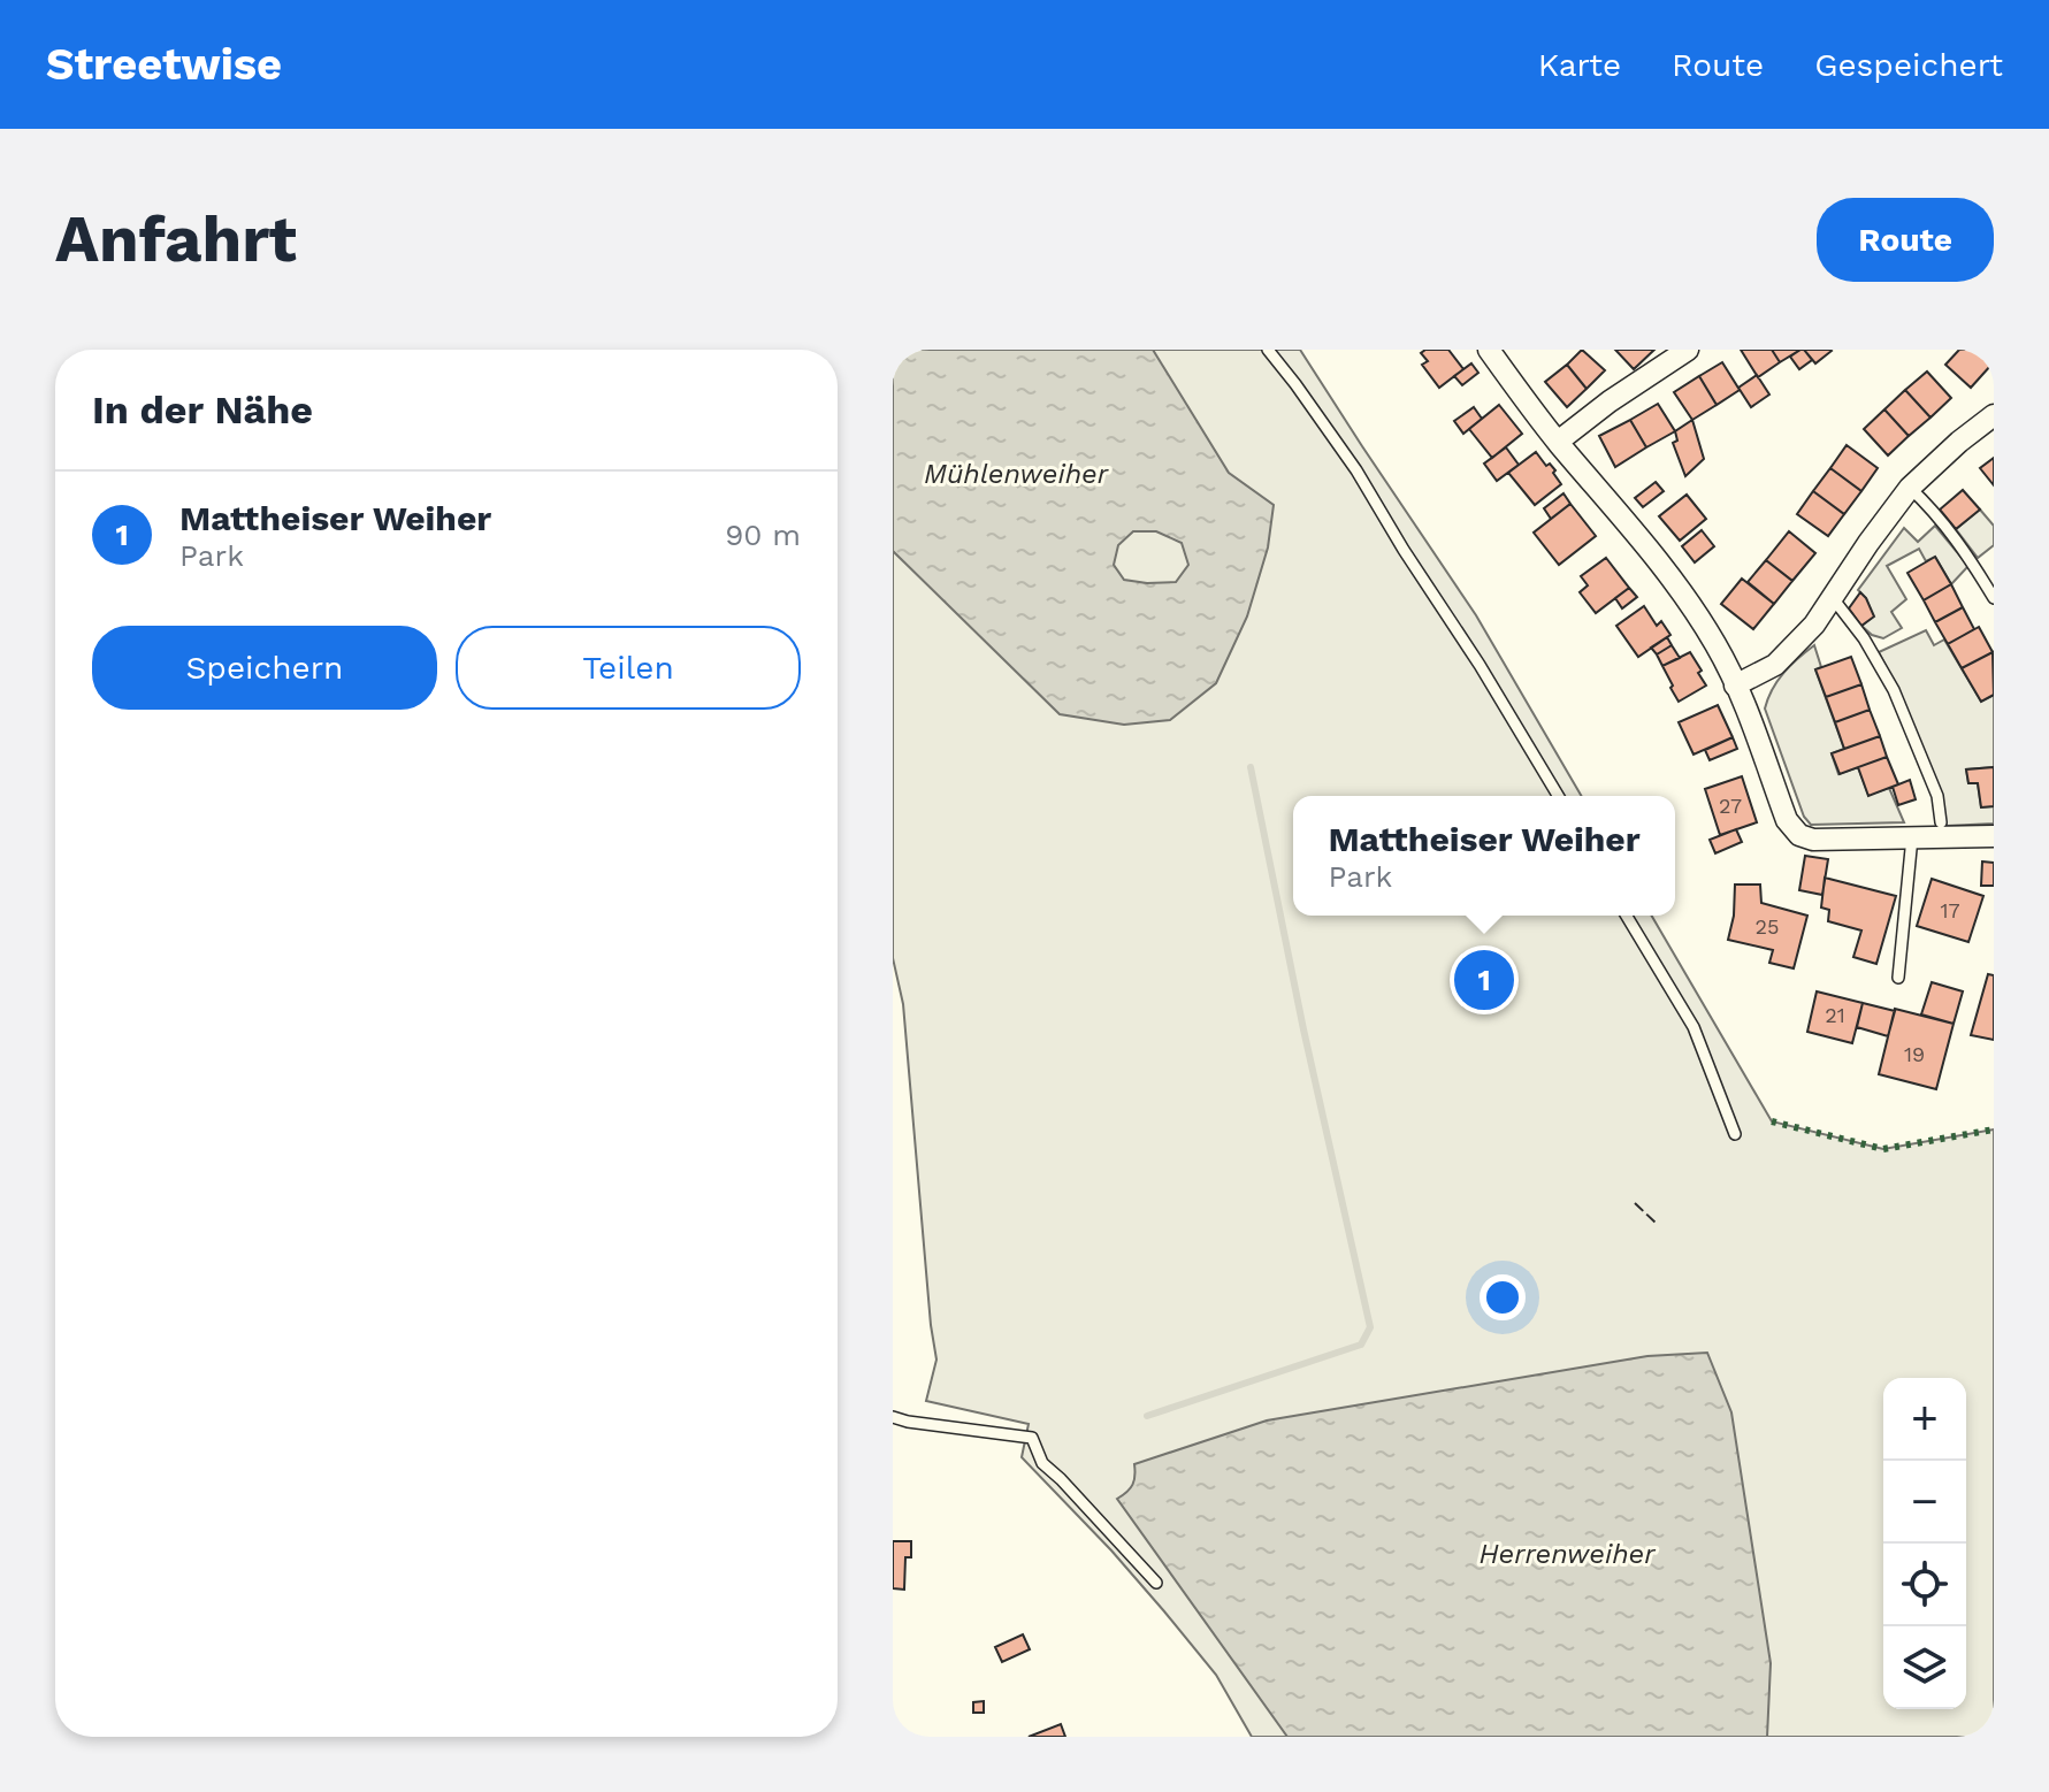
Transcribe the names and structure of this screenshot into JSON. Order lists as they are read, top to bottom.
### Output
{
  "water": ["Mühlenweiher", "Herrenweiher"],
  "house_numbers": [
    "27",
    "17",
    "25",
    "21",
    "19"
  ],
  "page": {
    "header": "Streetwise",
    "nav": ["Karte", "Route", "Gespeichert"],
    "buttons": [
      "Route",
      ["Speichern", "Teilen"]
    ],
    "title": "Anfahrt",
    "heading": "In der Nähe",
    "list": [
      {
        "mark": "1",
        "name": "Mattheiser Weiher",
        "note": "Park",
        "value": "90 m"
      }
    ],
    "popup": ["Mattheiser Weiher", "Park"],
    "pins": "1",
    "map_buttons": ["+", "−"]
  }
}
